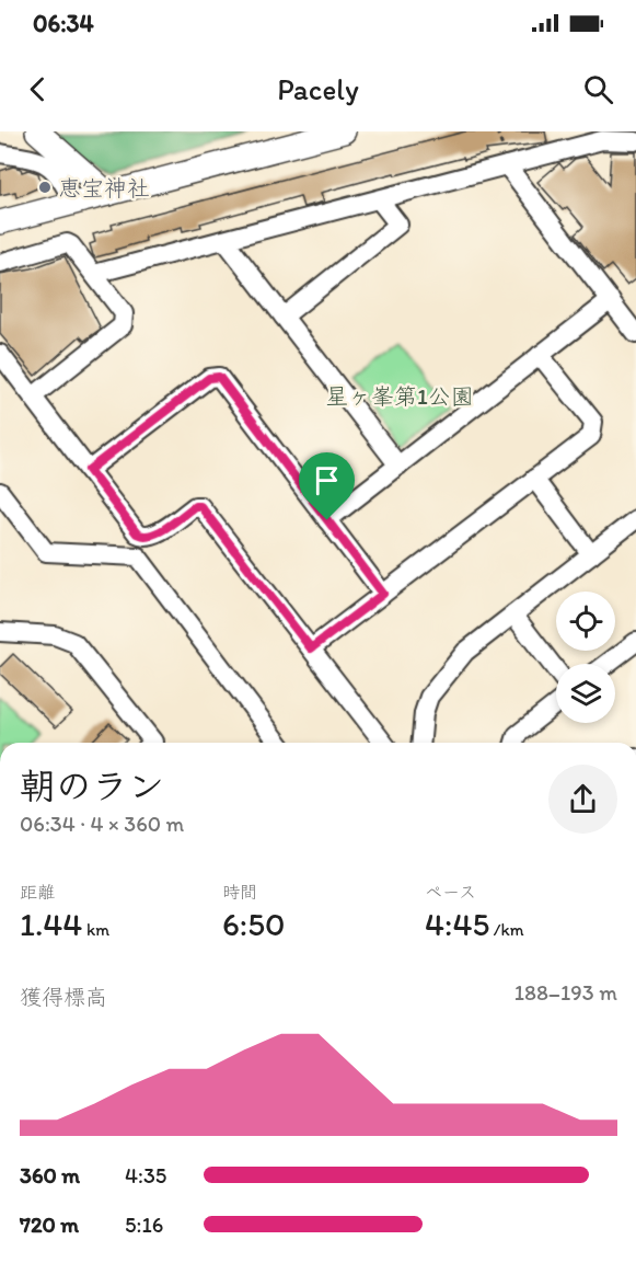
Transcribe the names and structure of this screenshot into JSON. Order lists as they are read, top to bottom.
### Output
{
  "parks": ["星ヶ峯第1公園"],
  "places": ["恵宝神社"],
  "page": {
    "status": "06:34",
    "header": "Pacely",
    "heading": ["朝のラン", "06:34 · 4 × 360 m"],
    "stats": [
      ["距離", "1.44 km"],
      ["時間", "6:50"],
      ["ペース", "4:45 /km"]
    ],
    "chart": ["獲得標高", "188–193 m"],
    "list": [
      {
        "name": "360 m",
        "note": "4:35"
      },
      {
        "name": "720 m",
        "note": "5:16"
      }
    ]
  }
}
